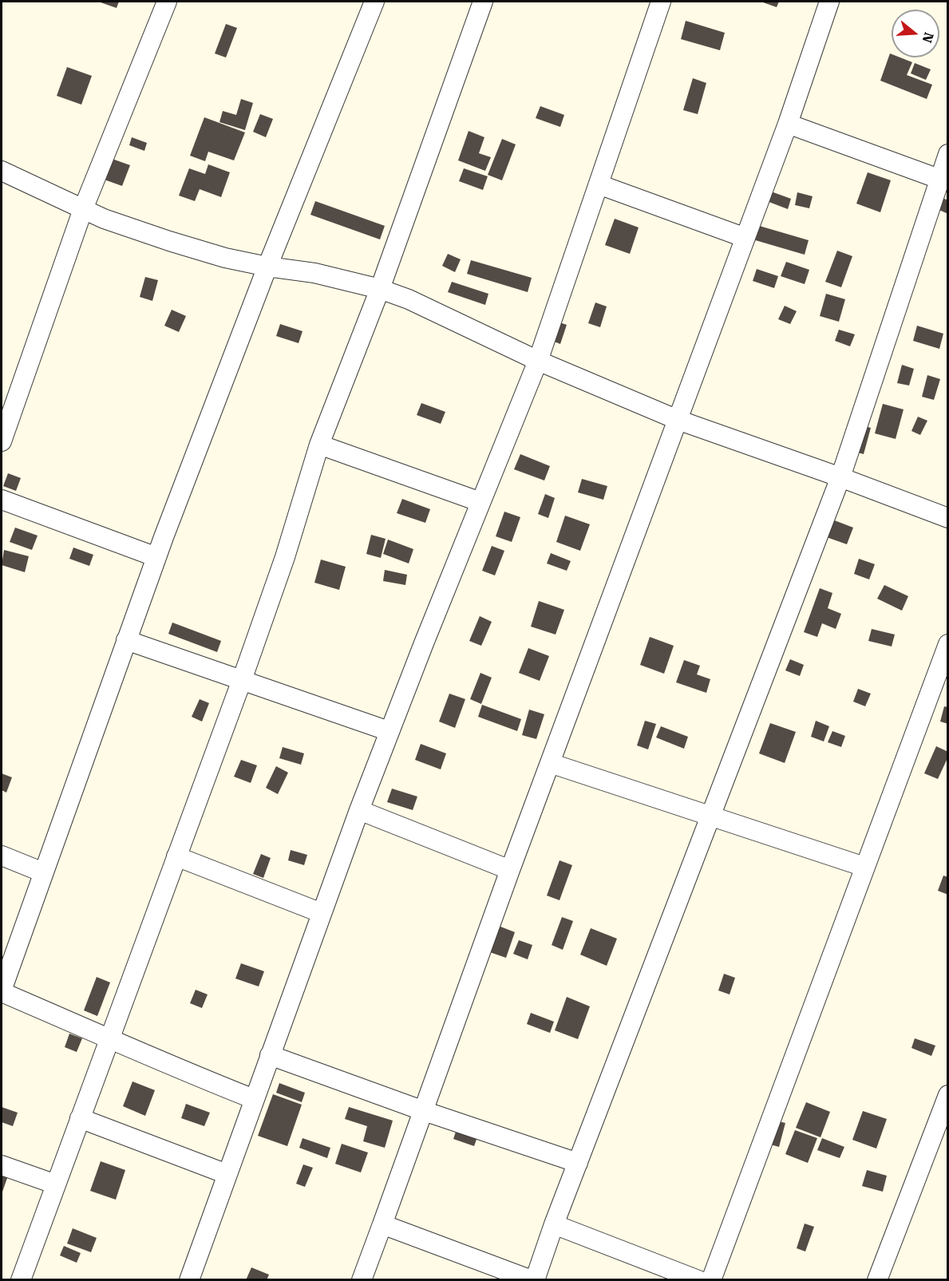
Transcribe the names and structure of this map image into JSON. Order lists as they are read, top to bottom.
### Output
{
  "north": "right"
}
